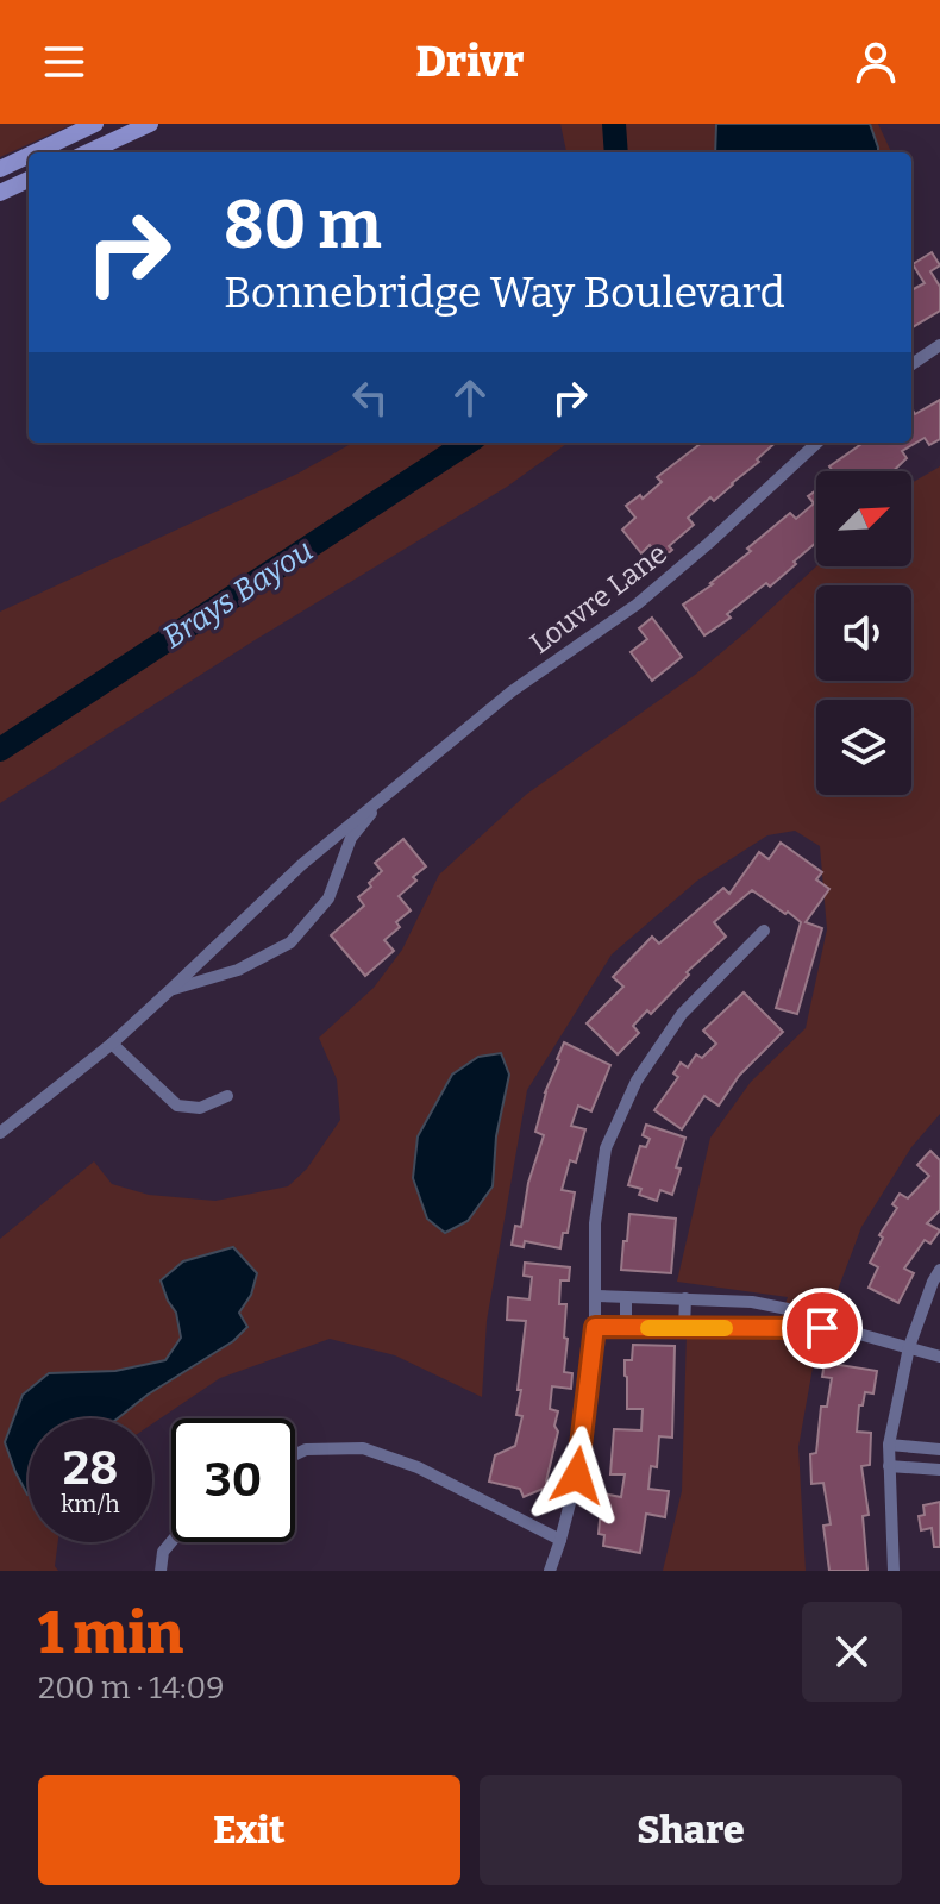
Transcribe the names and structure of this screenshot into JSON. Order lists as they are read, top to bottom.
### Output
{
  "streets": {
    "street": ["Louvre Lane"]
  },
  "water": ["Brays Bayou"],
  "north": "top right",
  "page": {
    "header": "Drivr",
    "turn": ["80 m", "Bonnebridge Way Boulevard"],
    "speed": "28 km/h",
    "limit": "30",
    "heading": ["1 min", "200 m · 14:09"],
    "buttons": ["Exit", "Share"]
  }
}
